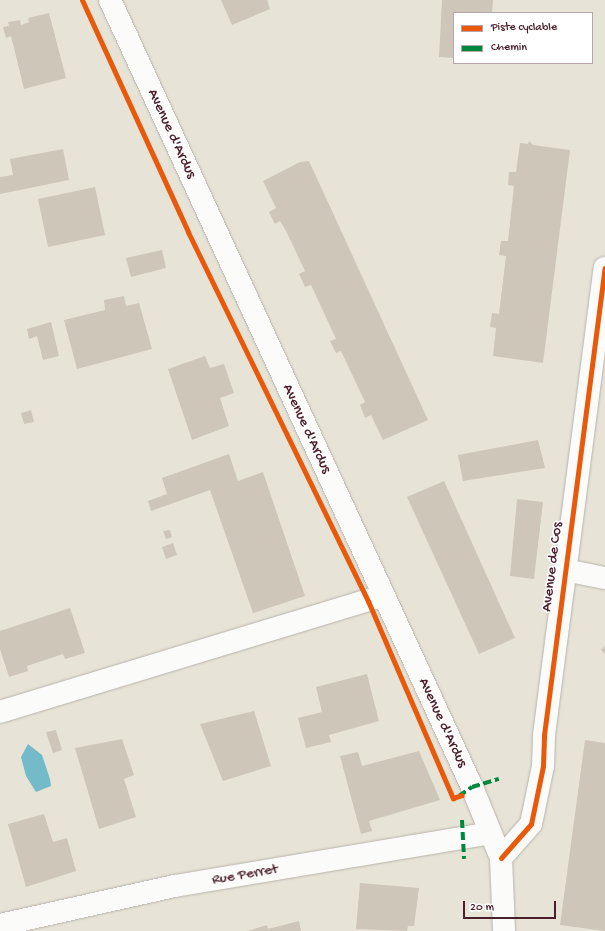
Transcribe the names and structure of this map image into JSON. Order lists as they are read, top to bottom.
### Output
{
  "streets": {
    "street": ["Avenue d'Ardus", "Avenue de Cos", "Rue Perret"]
  },
  "crossings": [
    ["Avenue d'Ardus", "Avenue de Cos"],
    ["Avenue d'Ardus", "Rue Perret"]
  ],
  "legend": ["Piste cyclable", "Chemin"],
  "scale_bar": "20 m"
}
